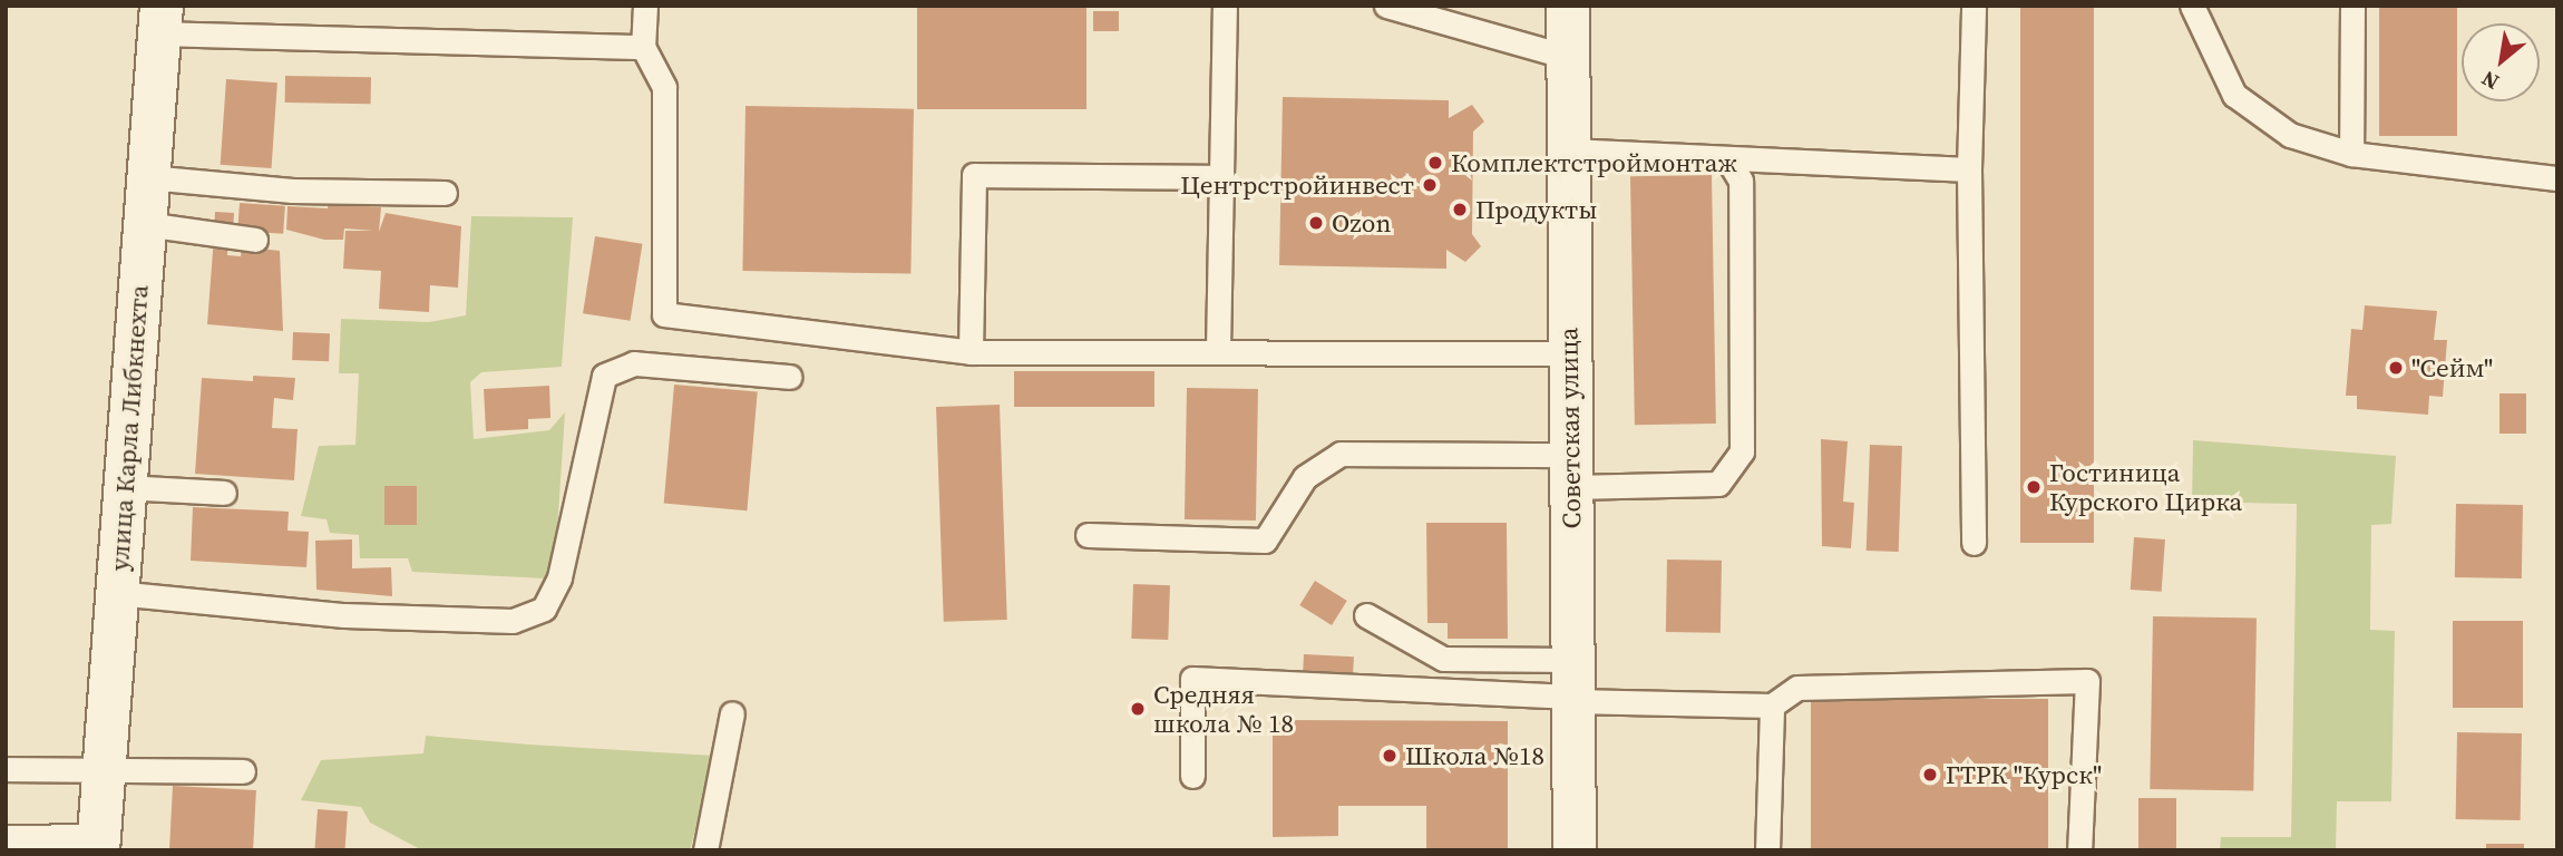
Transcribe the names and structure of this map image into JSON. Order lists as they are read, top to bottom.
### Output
{
  "streets": {
    "street": ["улица Карла Либкнехта", "Советская улица"]
  },
  "places": [
    "Комплектстроймонтаж",
    "Центрстройинвест",
    "Продукты",
    "Ozon",
    "\"Сейм\"",
    "Гостиница Курского Цирка",
    "Средняя школа № 18",
    "Школа №18",
    "ГТРК \"Курск\""
  ],
  "north": "bottom left"
}
